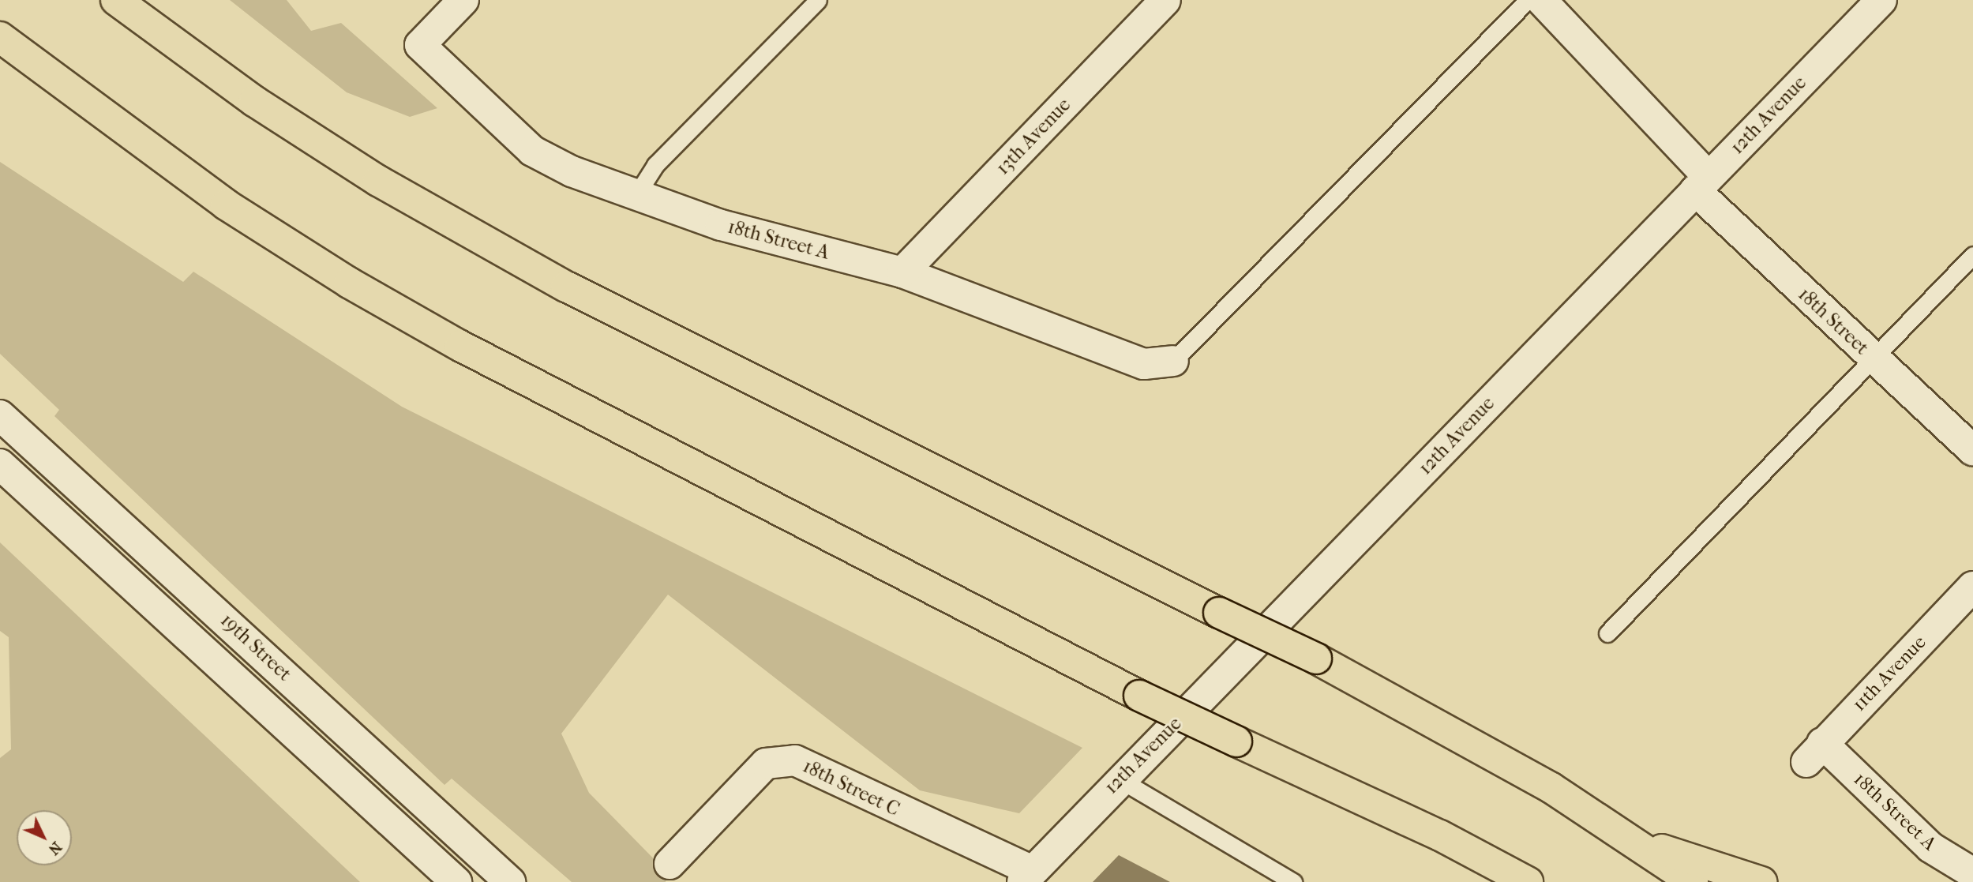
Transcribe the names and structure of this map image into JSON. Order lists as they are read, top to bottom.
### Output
{
  "streets": {
    "street": [
      "12th Avenue",
      "13th Avenue",
      "18th Street A",
      "18th Street",
      "19th Street",
      "11th Avenue",
      "18th Street C"
    ]
  },
  "crossings": [
    ["12th Avenue", "18th Street"],
    ["12th Avenue", "18th Street C"],
    ["13th Avenue", "18th Street A"],
    ["18th Street A", "11th Avenue"]
  ],
  "north": "bottom right"
}
